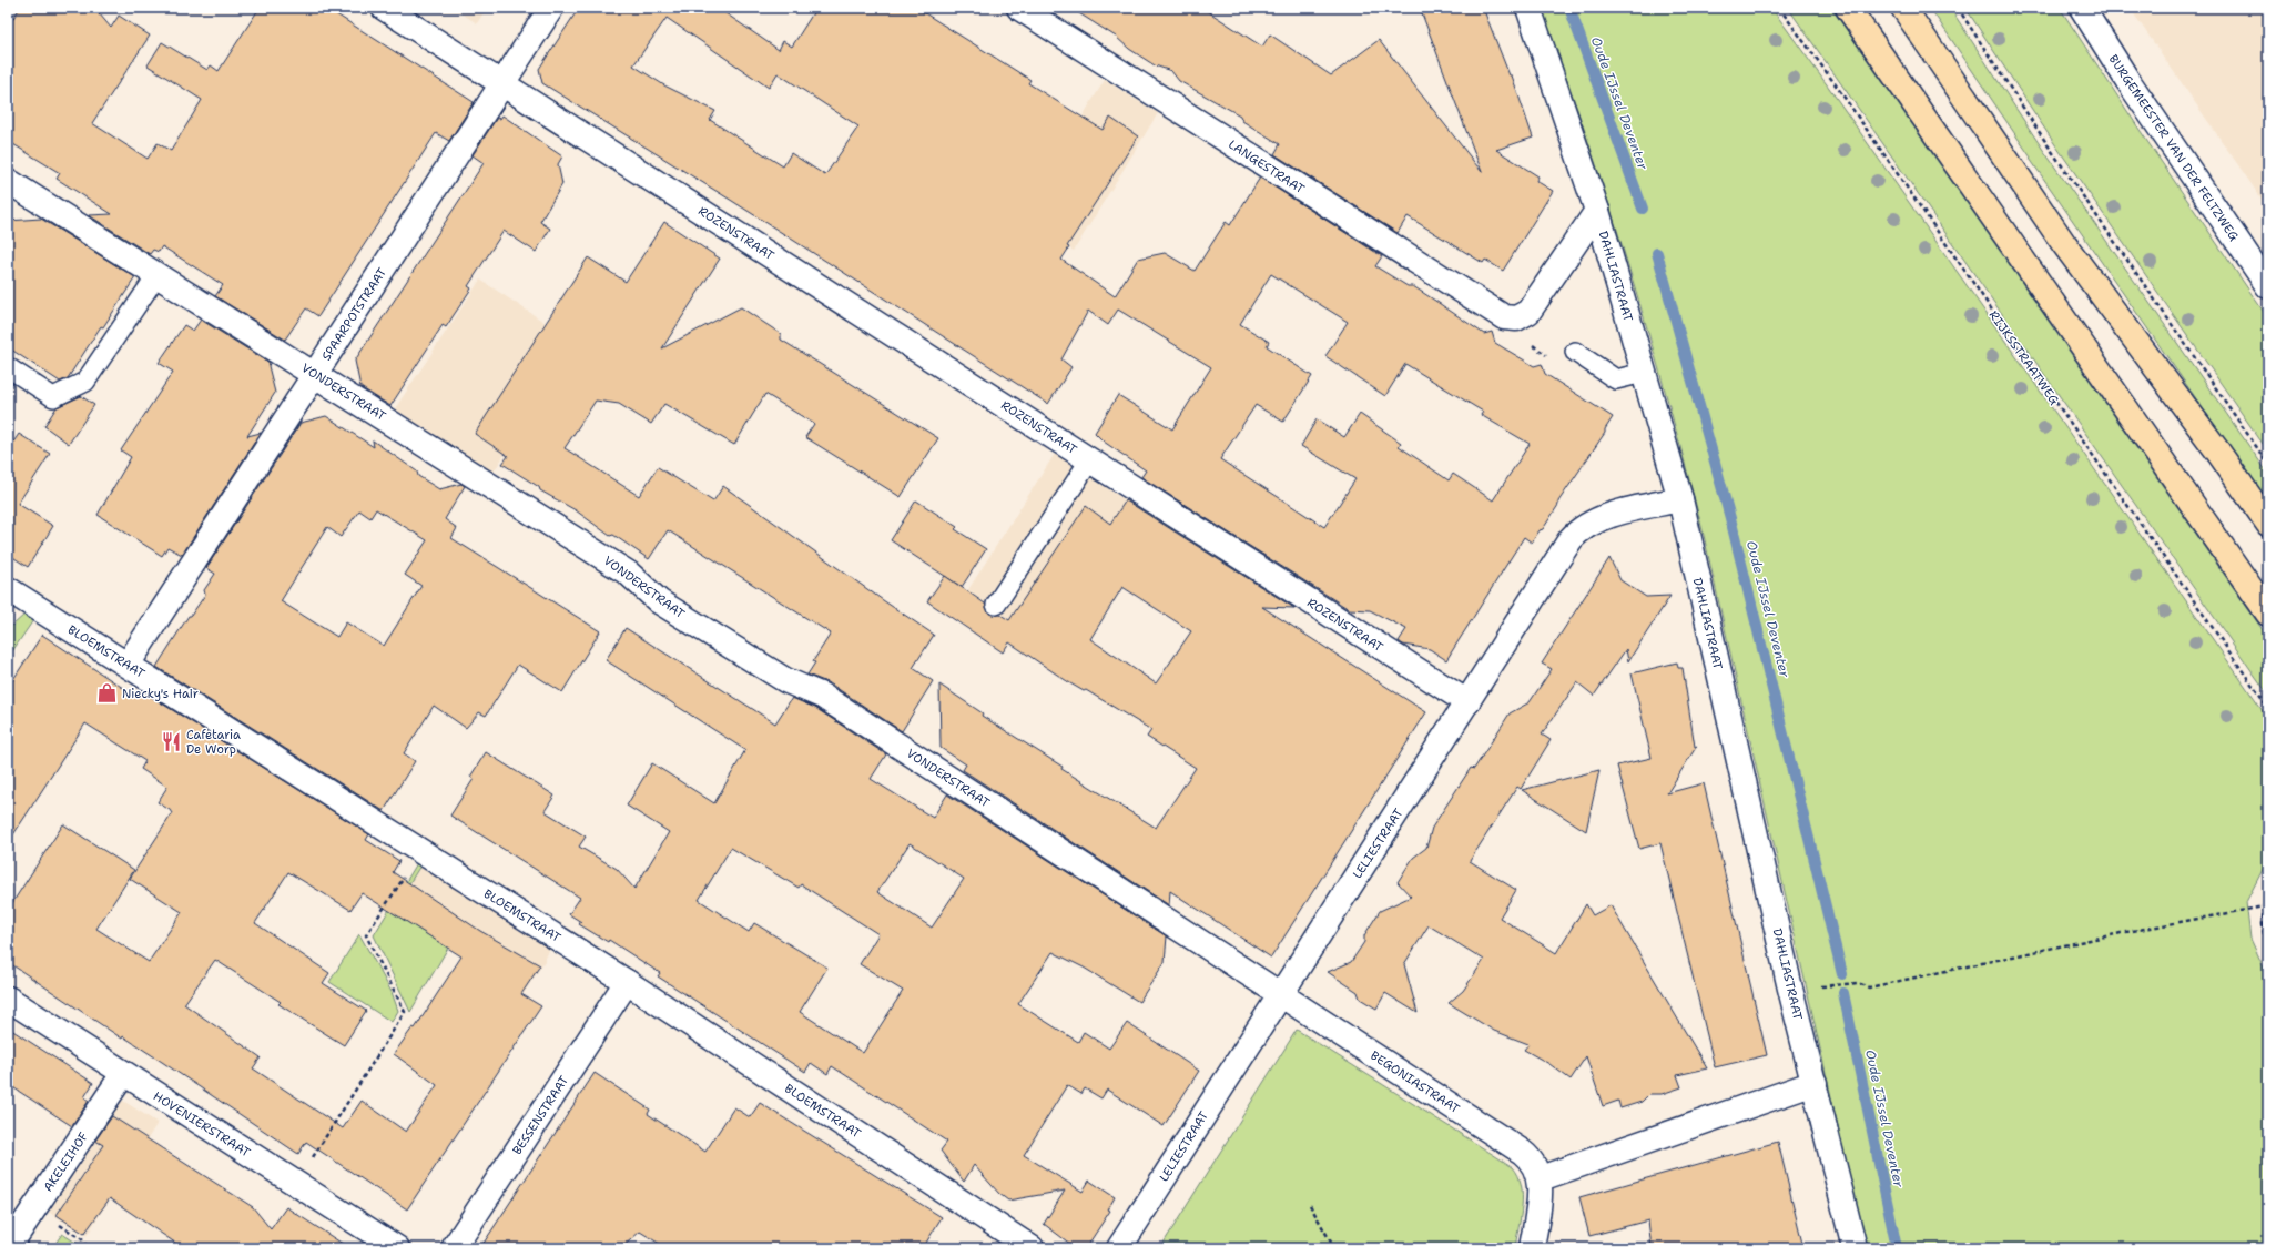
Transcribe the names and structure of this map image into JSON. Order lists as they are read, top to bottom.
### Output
{
  "streets": {
    "street": [
      "BURGEMEESTER VAN DER FELTZWEG",
      "LANGESTRAAT",
      "ROZENSTRAAT",
      "DAHLIASTRAAT",
      "SPAARPOTSTRAAT",
      "VONDERSTRAAT",
      "BLOEMSTRAAT",
      "LELIESTRAAT",
      "BEGONIASTRAAT",
      "BESSENSTRAAT",
      "HOVENIERSTRAAT",
      "AKELEIHOF"
    ],
    "path": ["RIJKSSTRAATWEG"]
  },
  "crossings": [
    ["ROZENSTRAAT", "SPAARPOTSTRAAT"],
    ["ROZENSTRAAT", "LELIESTRAAT"],
    ["DAHLIASTRAAT", "LELIESTRAAT"],
    ["SPAARPOTSTRAAT", "VONDERSTRAAT"],
    ["SPAARPOTSTRAAT", "BLOEMSTRAAT"],
    ["VONDERSTRAAT", "LELIESTRAAT"],
    ["VONDERSTRAAT", "BEGONIASTRAAT"],
    ["BLOEMSTRAAT", "BESSENSTRAAT"],
    ["LELIESTRAAT", "BEGONIASTRAAT"],
    ["HOVENIERSTRAAT", "AKELEIHOF"]
  ],
  "water": ["Oude IJssel Deventer"],
  "places": {
    "shop": ["Niecky's Hair"],
    "restaurant": ["Cafetaria De Worp"]
  }
}
